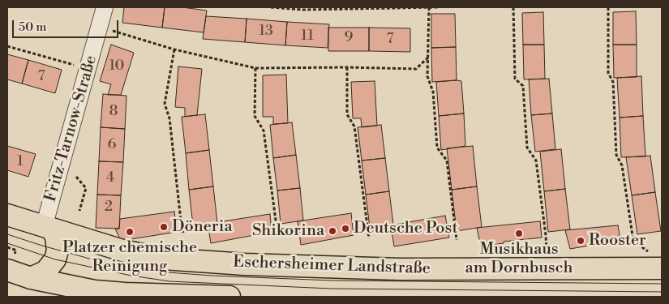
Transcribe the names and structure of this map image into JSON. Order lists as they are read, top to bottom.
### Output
{
  "streets": {
    "main road": ["Eschersheimer Landstraße"],
    "street": ["Fritz-Tarnow-Straße"]
  },
  "crossings": [
    ["Fritz-Tarnow-Straße", "Eschersheimer Landstraße"]
  ],
  "places": [
    "Döneria",
    "Deutsche Post",
    "Shikorina",
    "Platzer chemische Reinigung",
    "Musikhaus am Dornbusch",
    "Rooster"
  ],
  "house_numbers": [
    "13",
    "11",
    "9",
    "7",
    "10",
    "7",
    "8",
    "6",
    "1",
    "4",
    "2"
  ],
  "scale_bar": "50 m"
}
